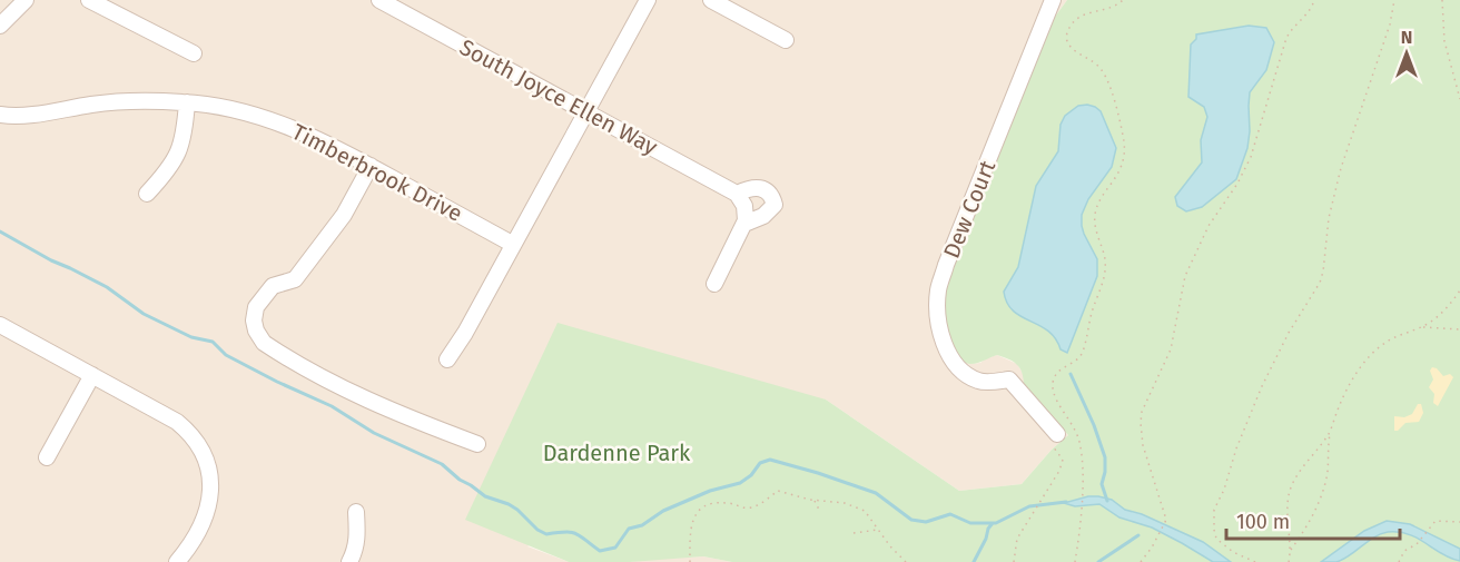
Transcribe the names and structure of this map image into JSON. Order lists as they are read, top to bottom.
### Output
{
  "streets": {
    "street": ["South Joyce Ellen Way", "Timberbrook Drive", "Dew Court"]
  },
  "parks": ["Dardenne Park"],
  "scale_bar": "100 m",
  "north": "top"
}
